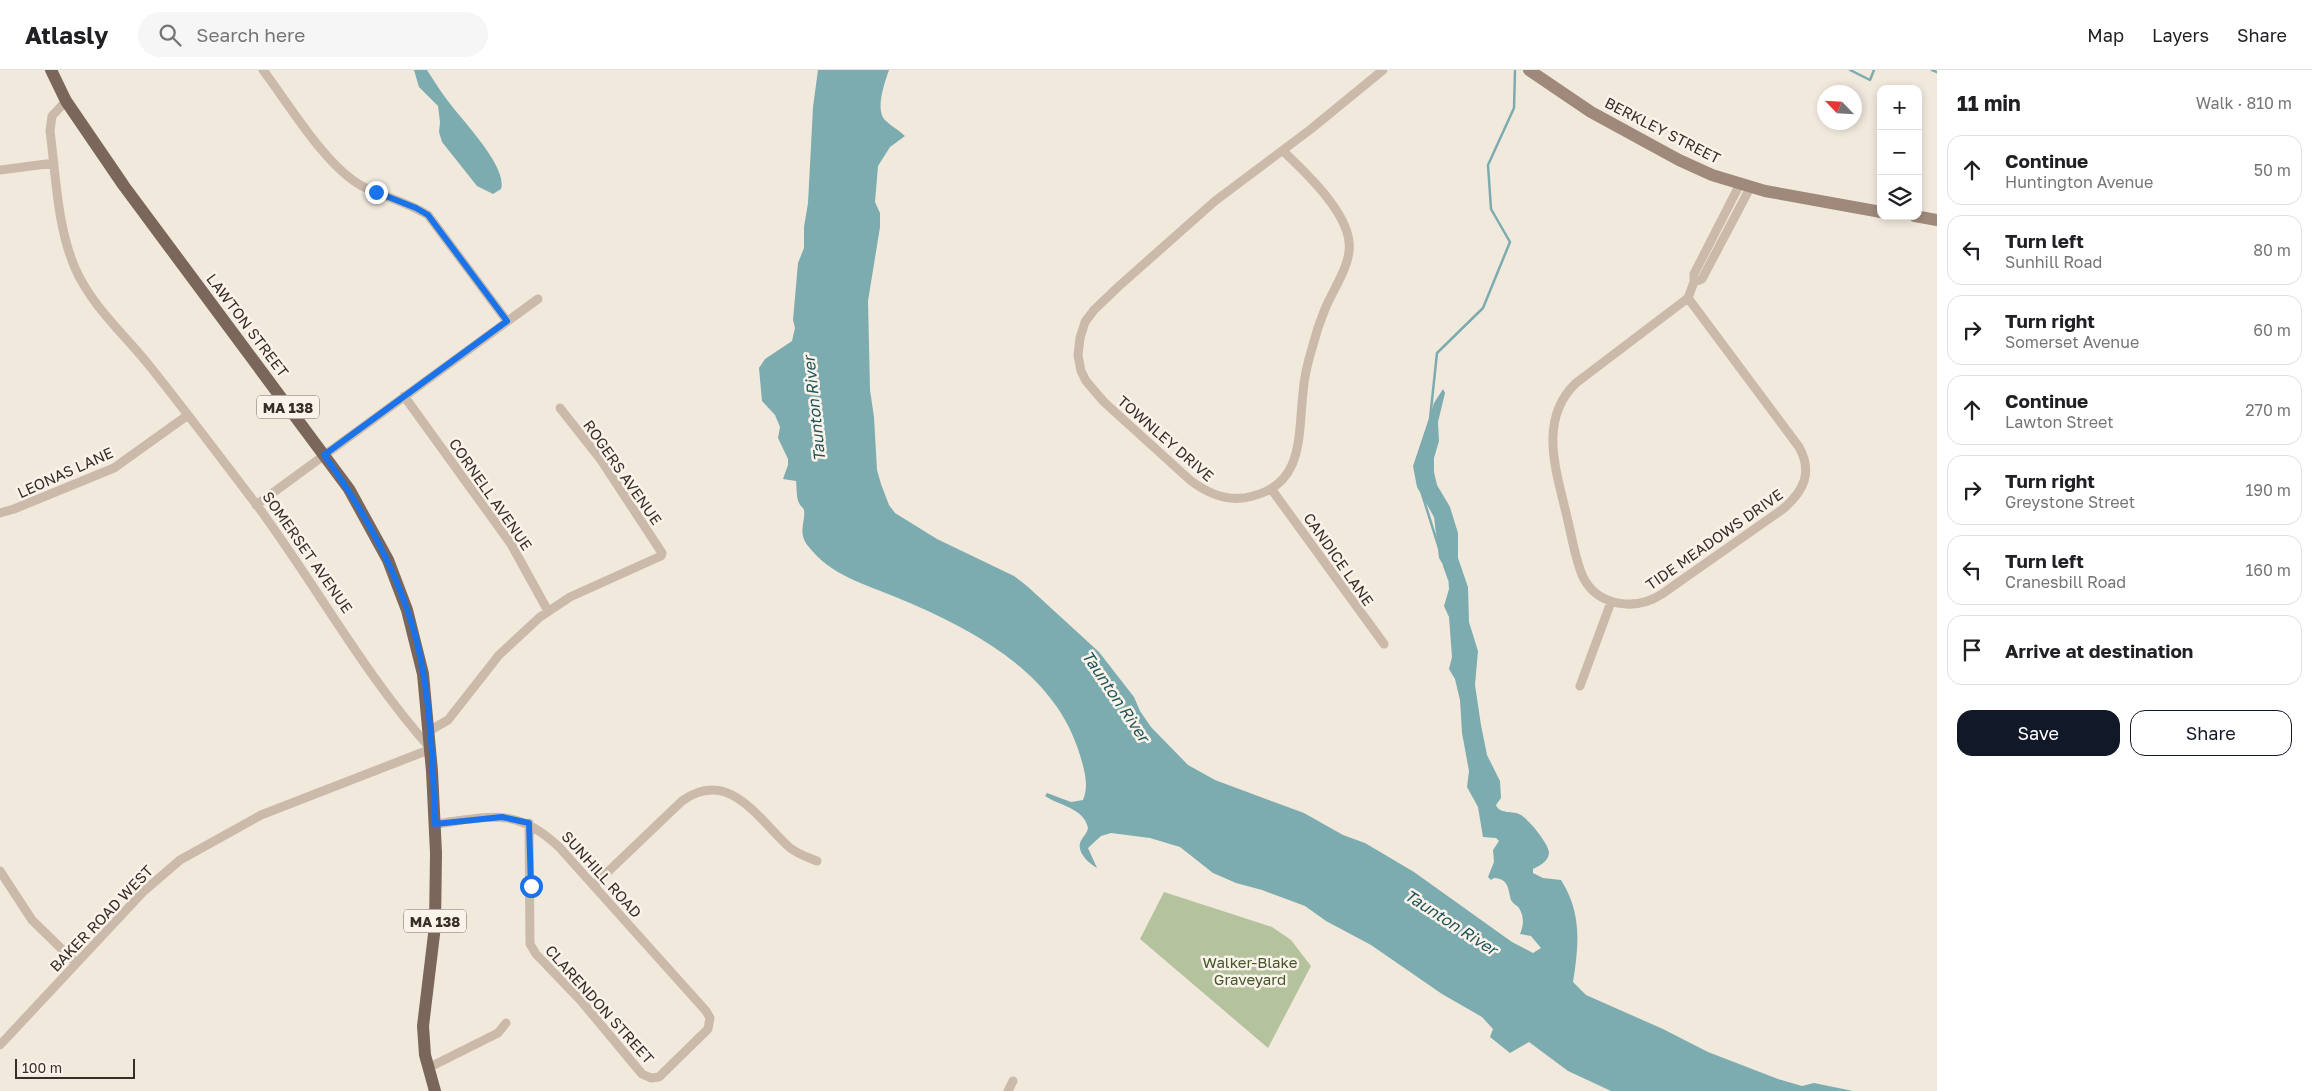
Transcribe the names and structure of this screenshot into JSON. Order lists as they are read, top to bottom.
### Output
{
  "streets": {
    "main road": ["BERKLEY STREET", "LAWTON STREET", "MA 138"],
    "street": [
      "TOWNLEY DRIVE",
      "LEONAS LANE",
      "ROGERS AVENUE",
      "CORNELL AVENUE",
      "TIDE MEADOWS DRIVE",
      "SOMERSET AVENUE",
      "CANDICE LANE",
      "SUNHILL ROAD",
      "BAKER ROAD WEST",
      "CLARENDON STREET"
    ]
  },
  "crossings": [
    ["LAWTON STREET", "MA 138"],
    ["LAWTON STREET", "SOMERSET AVENUE"],
    ["LAWTON STREET", "BAKER ROAD WEST"],
    ["MA 138", "SOMERSET AVENUE"],
    ["MA 138", "SUNHILL ROAD"],
    ["MA 138", "BAKER ROAD WEST"],
    ["TOWNLEY DRIVE", "CANDICE LANE"],
    ["LEONAS LANE", "SOMERSET AVENUE"],
    ["ROGERS AVENUE", "CORNELL AVENUE"],
    ["SOMERSET AVENUE", "BAKER ROAD WEST"],
    ["SUNHILL ROAD", "CLARENDON STREET"]
  ],
  "water": ["Taunton River"],
  "parks": ["Walker-Blake Graveyard"],
  "scale_bar": "100 m",
  "north": "top left",
  "page": {
    "header": "Atlasly",
    "search": "Search here",
    "nav": ["Map", "Layers", "Share"],
    "heading": ["11 min", "Walk · 810 m"],
    "map_buttons": ["+", "−"],
    "list": [
      ["Continue", "Huntington Avenue", "50 m"],
      ["Turn left", "Sunhill Road", "80 m"],
      ["Turn right", "Somerset Avenue", "60 m"],
      ["Continue", "Lawton Street", "270 m"],
      ["Turn right", "Greystone Street", "190 m"],
      ["Turn left", "Cranesbill Road", "160 m"],
      "Arrive at destination"
    ],
    "buttons": ["Save", "Share"],
    "scale": "100 m"
  }
}
